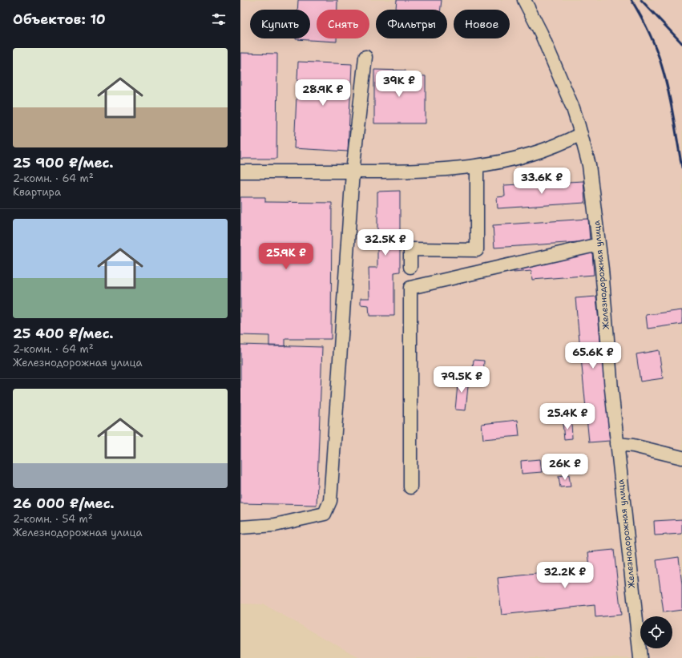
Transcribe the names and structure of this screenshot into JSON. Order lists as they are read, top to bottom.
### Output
{
  "streets": {
    "street": ["Железнодорожная улица"]
  },
  "page": {
    "heading": "Объектов: 10",
    "chip": [
      "Купить",
      "Снять",
      "Фильтры",
      "Новое"
    ],
    "list": [
      {
        "name": "25 900 ₽/мес.",
        "note": "2-комн. · 64 m² · Квартира"
      },
      {
        "name": "25 400 ₽/мес.",
        "note": "2-комн. · 64 m² · Железнодорожная улица"
      },
      {
        "name": "26 000 ₽/мес.",
        "note": "2-комн. · 54 m² · Железнодорожная улица"
      }
    ],
    "price": [
      "39K ₽",
      "28.9K ₽",
      "33.6K ₽",
      "32.5K ₽",
      "25.9K ₽",
      "65.6K ₽",
      "79.5K ₽",
      "25.4K ₽",
      "26K ₽",
      "32.2K ₽"
    ]
  }
}
